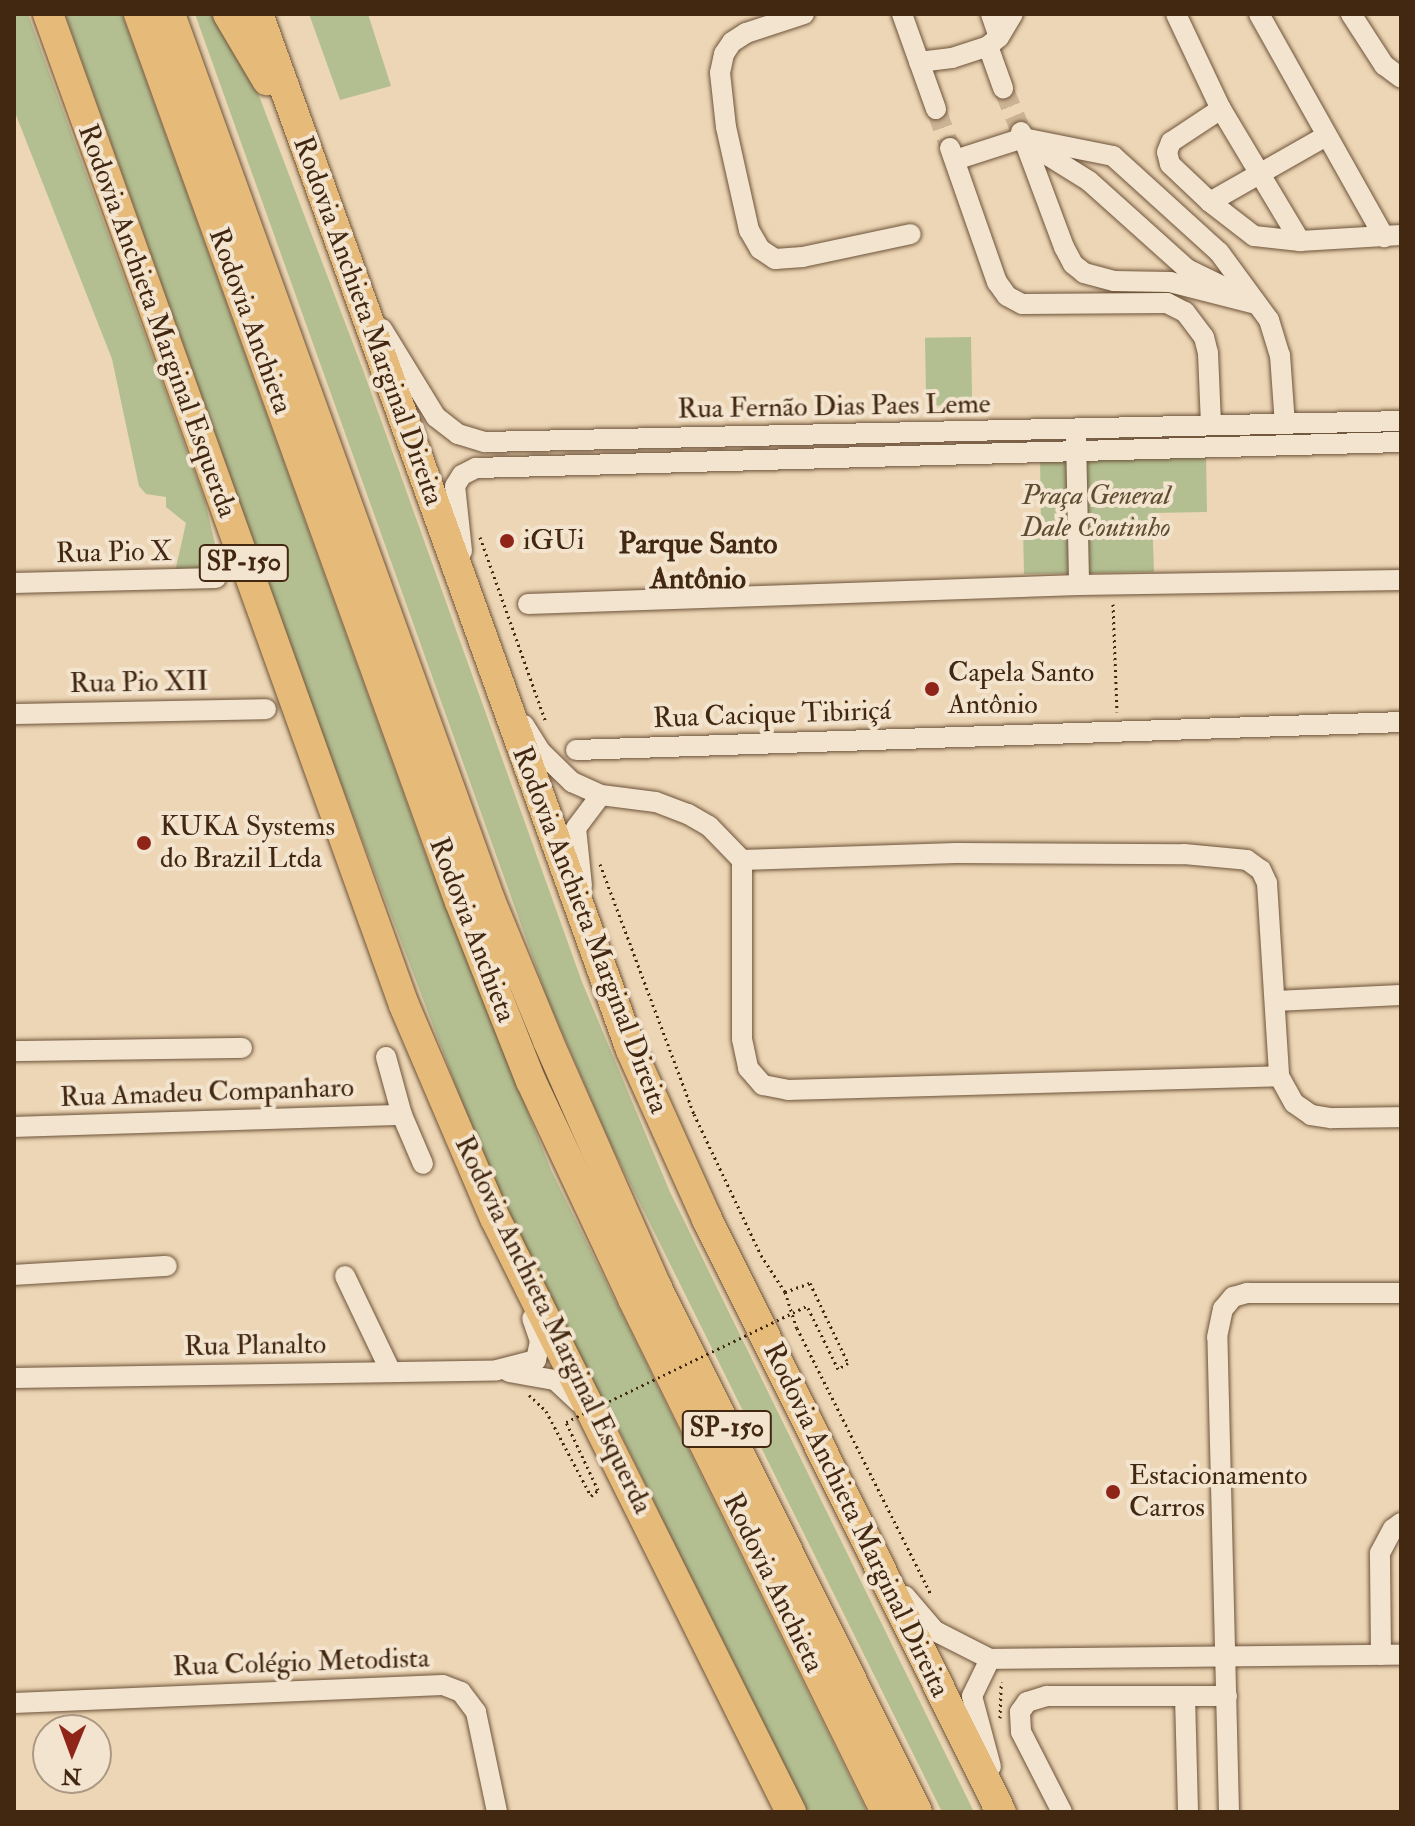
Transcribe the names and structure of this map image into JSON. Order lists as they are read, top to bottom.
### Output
{
  "streets": {
    "highway": [
      "Rodovia Anchieta Marginal Esquerda",
      "Rodovia Anchieta",
      "Rodovia Anchieta Marginal Direita",
      "SP-150"
    ],
    "street": [
      "Rua Fernão Dias Paes Leme",
      "Rua Pio X",
      "Rua Pio XII",
      "Rua Cacique Tibiriçá",
      "Rua Amadeu Companharo",
      "Rua Planalto",
      "Rua Colégio Metodista"
    ]
  },
  "crossings": [
    ["Rodovia Anchieta Marginal Esquerda", "Rua Planalto"],
    ["Rodovia Anchieta Marginal Direita", "Rua Fernão Dias Paes Leme"]
  ],
  "districts": ["Parque Santo Antônio"],
  "parks": ["Praça General Dale Coutinho"],
  "places": [
    "iGUi",
    "Capela Santo Antônio",
    "KUKA Systems do Brazil Ltda",
    "Estacionamento Carros"
  ],
  "north": "bottom"
}
